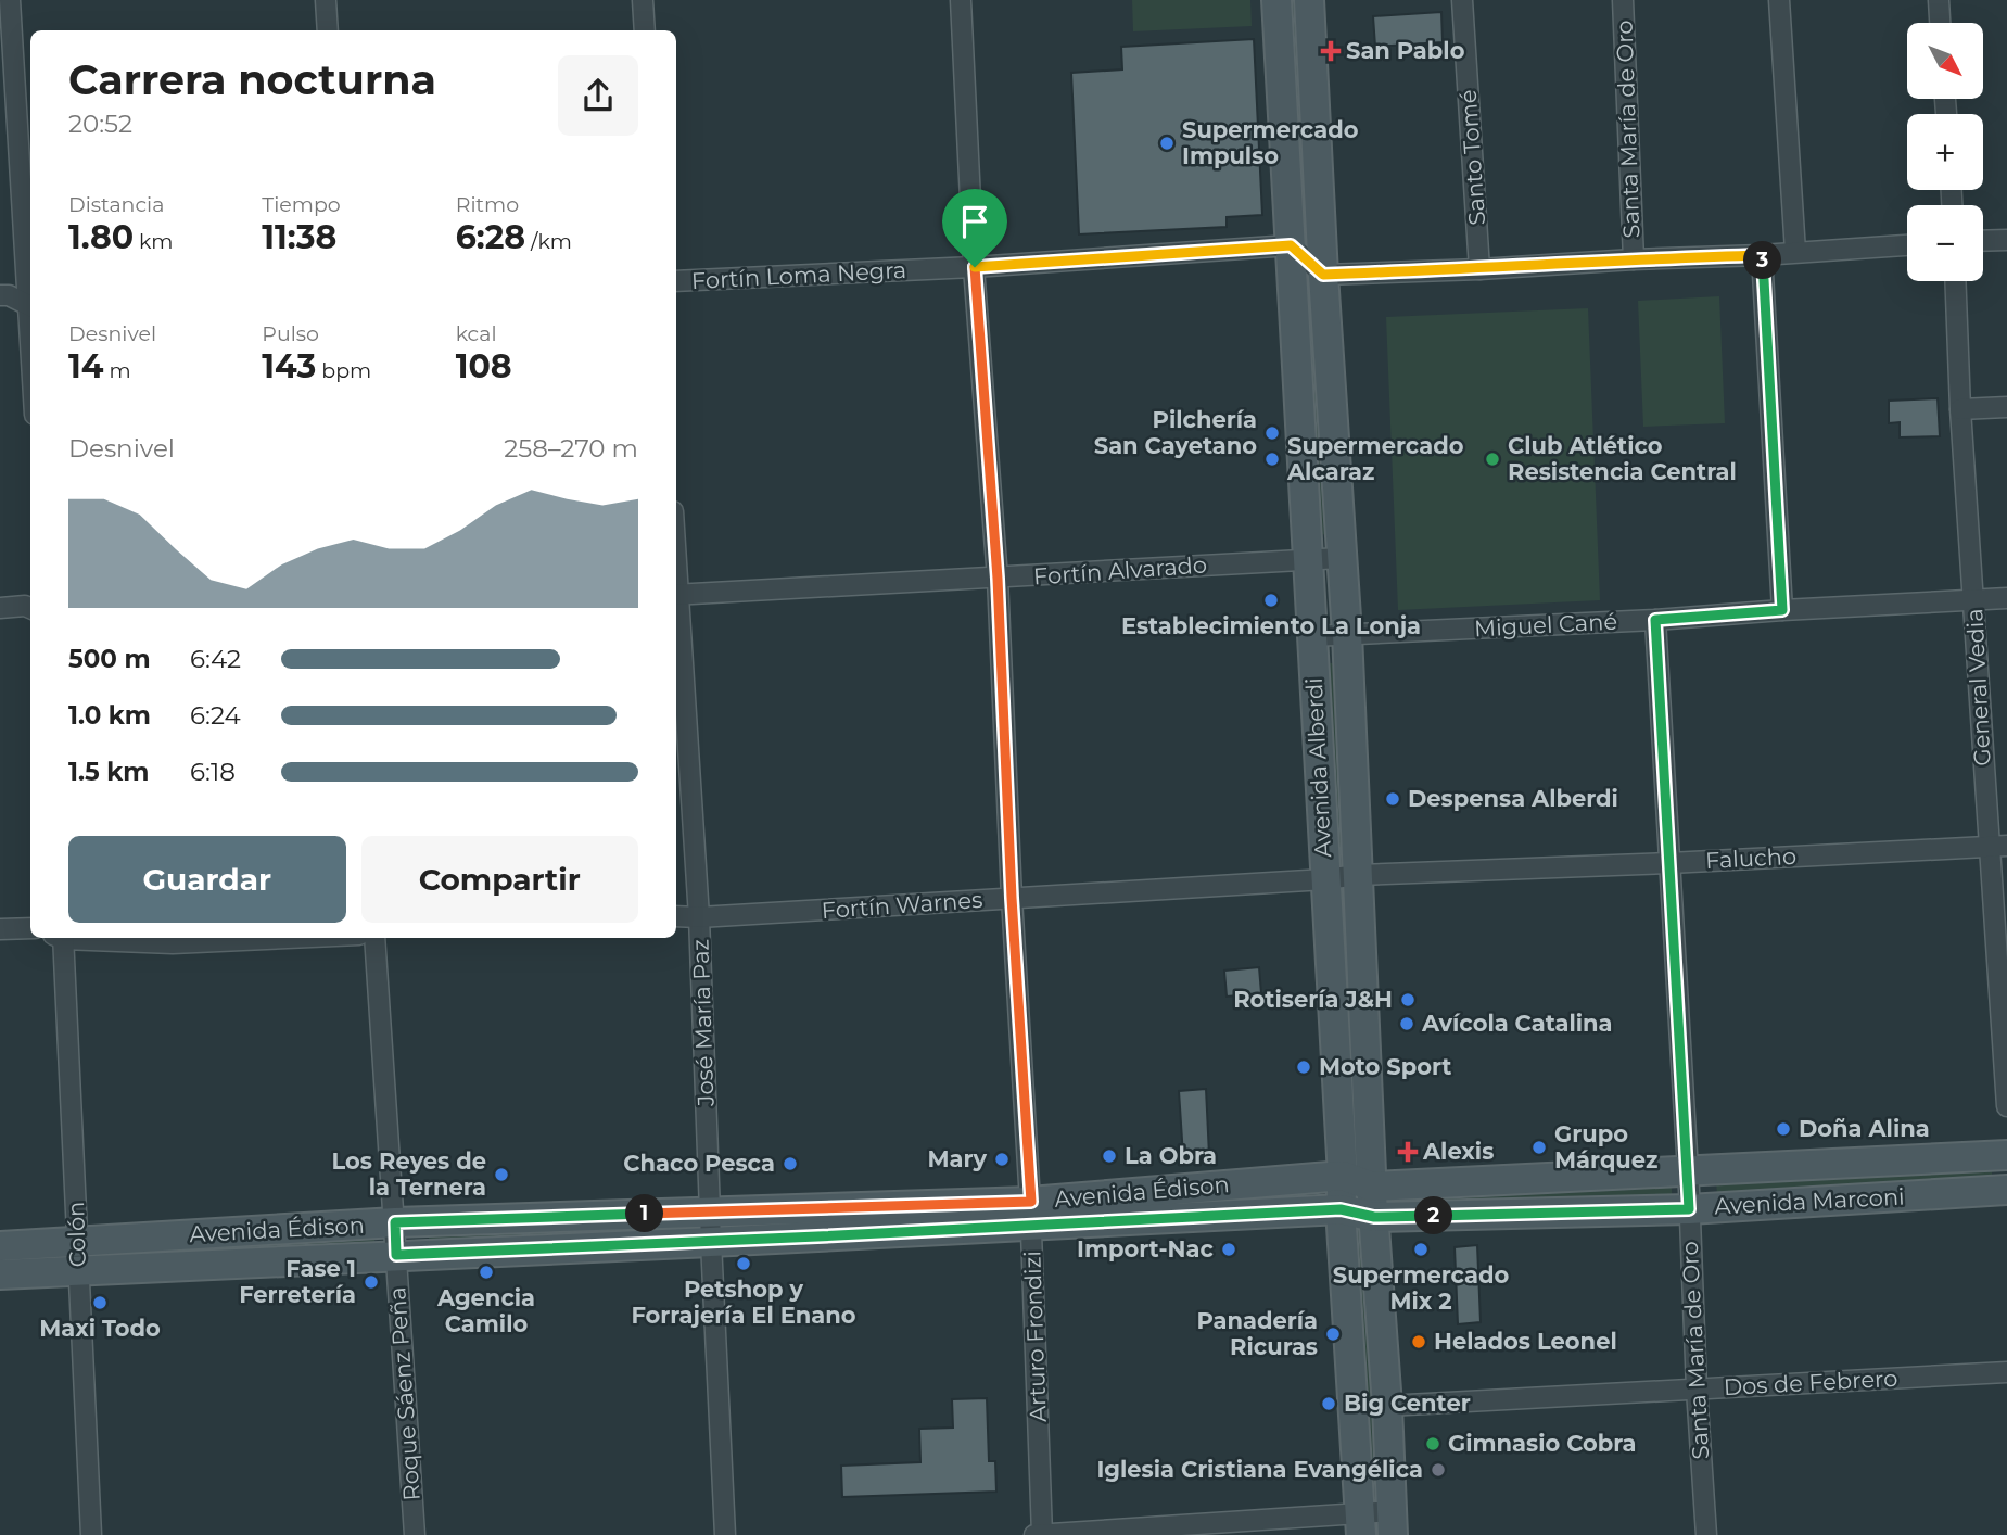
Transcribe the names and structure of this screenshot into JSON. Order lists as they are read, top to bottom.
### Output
{
  "streets": {
    "main road": ["Avenida Alberdi", "Avenida Édison", "Avenida Marconi"],
    "street": [
      "Santa María de Oro",
      "Santo Tomé",
      "Fortín Loma Negra",
      "Fortín Alvarado",
      "Miguel Cané",
      "General Vedia",
      "Falucho",
      "Fortín Warnes",
      "José María Paz",
      "Colón",
      "Arturo Frondizi",
      "Dos de Febrero",
      "Roque Sáenz Peña"
    ]
  },
  "crossings": [
    ["Santa María de Oro", "Miguel Cané"],
    ["Santa María de Oro", "Falucho"],
    ["Santa María de Oro", "Avenida Marconi"],
    ["Santa María de Oro", "Dos de Febrero"],
    ["Fortín Loma Negra", "Avenida Alberdi"],
    ["Fortín Loma Negra", "Arturo Frondizi"],
    ["Fortín Alvarado", "Avenida Alberdi"],
    ["Fortín Alvarado", "Arturo Frondizi"],
    ["Miguel Cané", "General Vedia"],
    ["Miguel Cané", "Avenida Alberdi"],
    ["General Vedia", "Falucho"],
    ["Avenida Alberdi", "Falucho"],
    ["Avenida Alberdi", "Fortín Warnes"],
    ["Avenida Alberdi", "Avenida Édison"],
    ["Avenida Alberdi", "Avenida Marconi"],
    ["Avenida Alberdi", "Dos de Febrero"],
    ["Falucho", "Fortín Warnes"],
    ["Fortín Warnes", "José María Paz"],
    ["Fortín Warnes", "Arturo Frondizi"],
    ["José María Paz", "Avenida Édison"],
    ["Avenida Édison", "Avenida Marconi"],
    ["Avenida Édison", "Colón"],
    ["Avenida Édison", "Arturo Frondizi"],
    ["Avenida Édison", "Roque Sáenz Peña"]
  ],
  "places": {
    "health": ["San Pablo", "Alexis"],
    "other": [
      "Supermercado Impulso",
      "Pilchería San Cayetano",
      "Supermercado Alcaraz",
      "Club Atlético Resistencia Central",
      "Establecimiento La Lonja",
      "Despensa Alberdi",
      "Rotisería J&H",
      "Avícola Catalina",
      "Moto Sport",
      "Doña Alina",
      "Grupo Márquez",
      "La Obra",
      "Mary",
      "Chaco Pesca",
      "Los Reyes de la Ternera",
      "Import-Nac",
      "Supermercado Mix 2",
      "Petshop y Forrajería El Enano",
      "Agencia Camilo",
      "Fase 1 Ferretería",
      "Maxi Todo",
      "Panadería Ricuras",
      "Helados Leonel",
      "Big Center",
      "Gimnasio Cobra",
      "Iglesia Cristiana Evangélica"
    ]
  },
  "north": "bottom right",
  "page": {
    "map_buttons": ["+", "−"],
    "heading": ["Carrera nocturna", "20:52"],
    "stats": [
      ["Distancia", "1.80 km"],
      ["Tiempo", "11:38"],
      ["Ritmo", "6:28 /km"],
      ["Desnivel", "14 m"],
      ["Pulso", "143 bpm"],
      ["kcal", "108"]
    ],
    "pins": ["3", "1", "2"],
    "chart": ["Desnivel", "258–270 m"],
    "list": [
      {
        "name": "500 m",
        "note": "6:42"
      },
      {
        "name": "1.0 km",
        "note": "6:24"
      },
      {
        "name": "1.5 km",
        "note": "6:18"
      }
    ],
    "buttons": ["Guardar", "Compartir"]
  }
}
